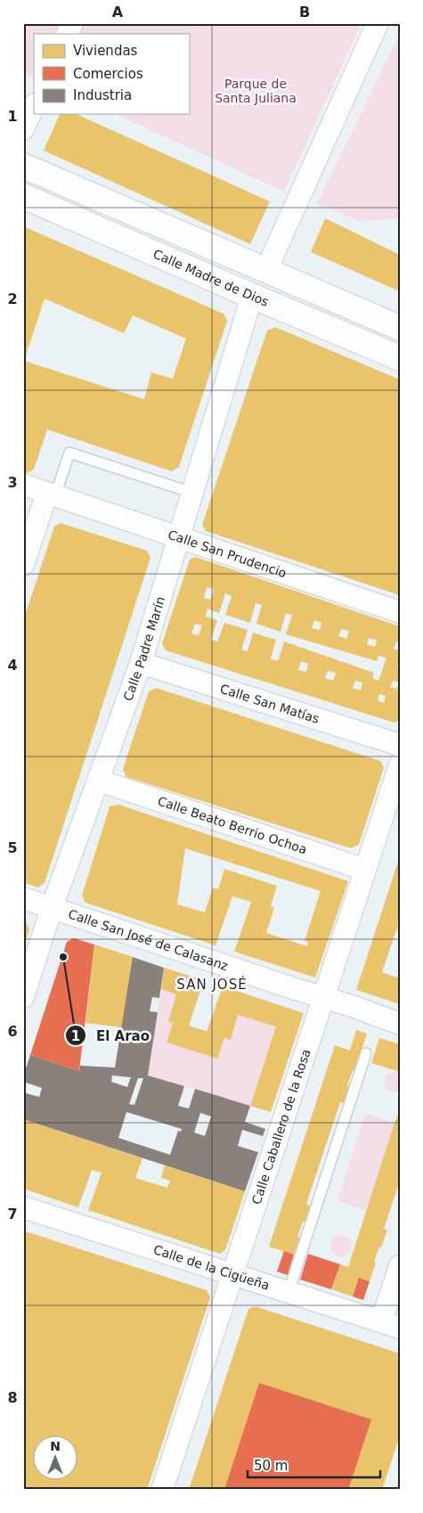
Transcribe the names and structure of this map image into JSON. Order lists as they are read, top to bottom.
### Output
{
  "streets": {
    "main road": ["Calle Madre de Dios"],
    "street": [
      "Calle San Prudencio",
      "Calle Padre Marín",
      "Calle San Matías",
      "Calle Beato Berrio Ochoa",
      "Calle San José de Calasanz",
      "Calle Caballero de la Rosa",
      "Calle de la Cigüeña"
    ]
  },
  "crossings": [
    ["Calle Madre de Dios", "Calle Padre Marín"],
    ["Calle San Prudencio", "Calle Padre Marín"],
    ["Calle Padre Marín", "Calle San Matías"],
    ["Calle Padre Marín", "Calle Beato Berrio Ochoa"],
    ["Calle Padre Marín", "Calle San José de Calasanz"],
    ["Calle Beato Berrio Ochoa", "Calle Caballero de la Rosa"],
    ["Calle San José de Calasanz", "Calle Caballero de la Rosa"],
    ["Calle Caballero de la Rosa", "Calle de la Cigüeña"]
  ],
  "districts": ["SAN JOSÉ"],
  "parks": ["Parque de Santa Juliana"],
  "places": ["El Arao"],
  "legend": ["Viviendas", "Comercios", "Industria"],
  "scale_bar": "50 m",
  "north": "top",
  "grid": {
    "columns": ["A", "B"],
    "rows": [
      "1",
      "2",
      "3",
      "4",
      "5",
      "6",
      "7",
      "8"
    ]
  }
}
